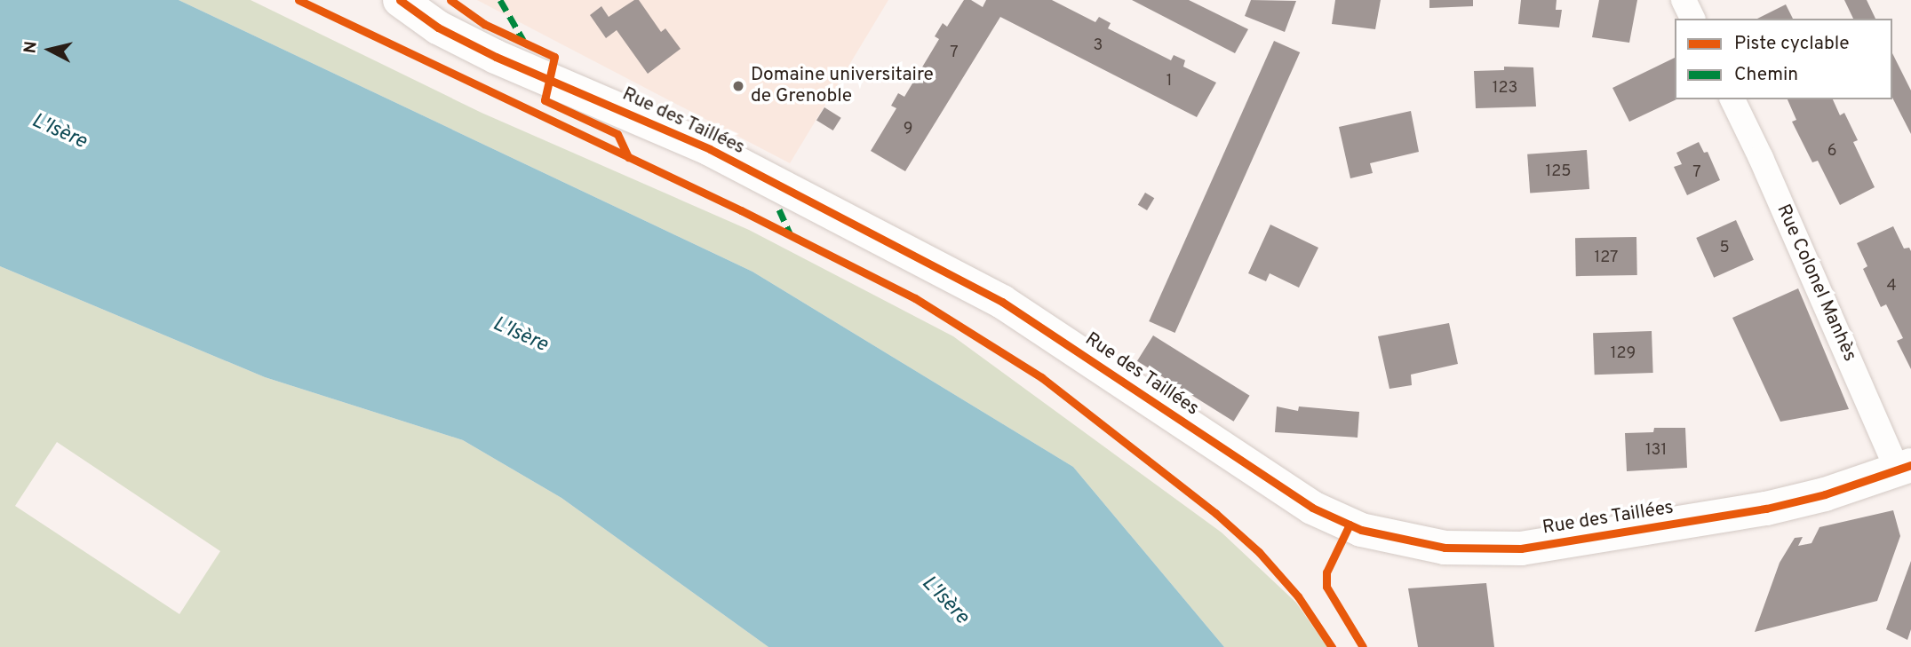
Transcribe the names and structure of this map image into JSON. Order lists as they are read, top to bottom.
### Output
{
  "streets": {
    "street": ["Rue des Taillées", "Rue Colonel Manhès"]
  },
  "crossings": [
    ["Rue des Taillées", "Rue Colonel Manhès"]
  ],
  "water": ["L'Isère"],
  "places": ["Domaine universitaire de Grenoble"],
  "house_numbers": [
    "3",
    "7",
    "1",
    "123",
    "9",
    "6",
    "125",
    "7",
    "5",
    "127",
    "4",
    "129",
    "131"
  ],
  "legend": ["Piste cyclable", "Chemin"],
  "north": "left"
}
